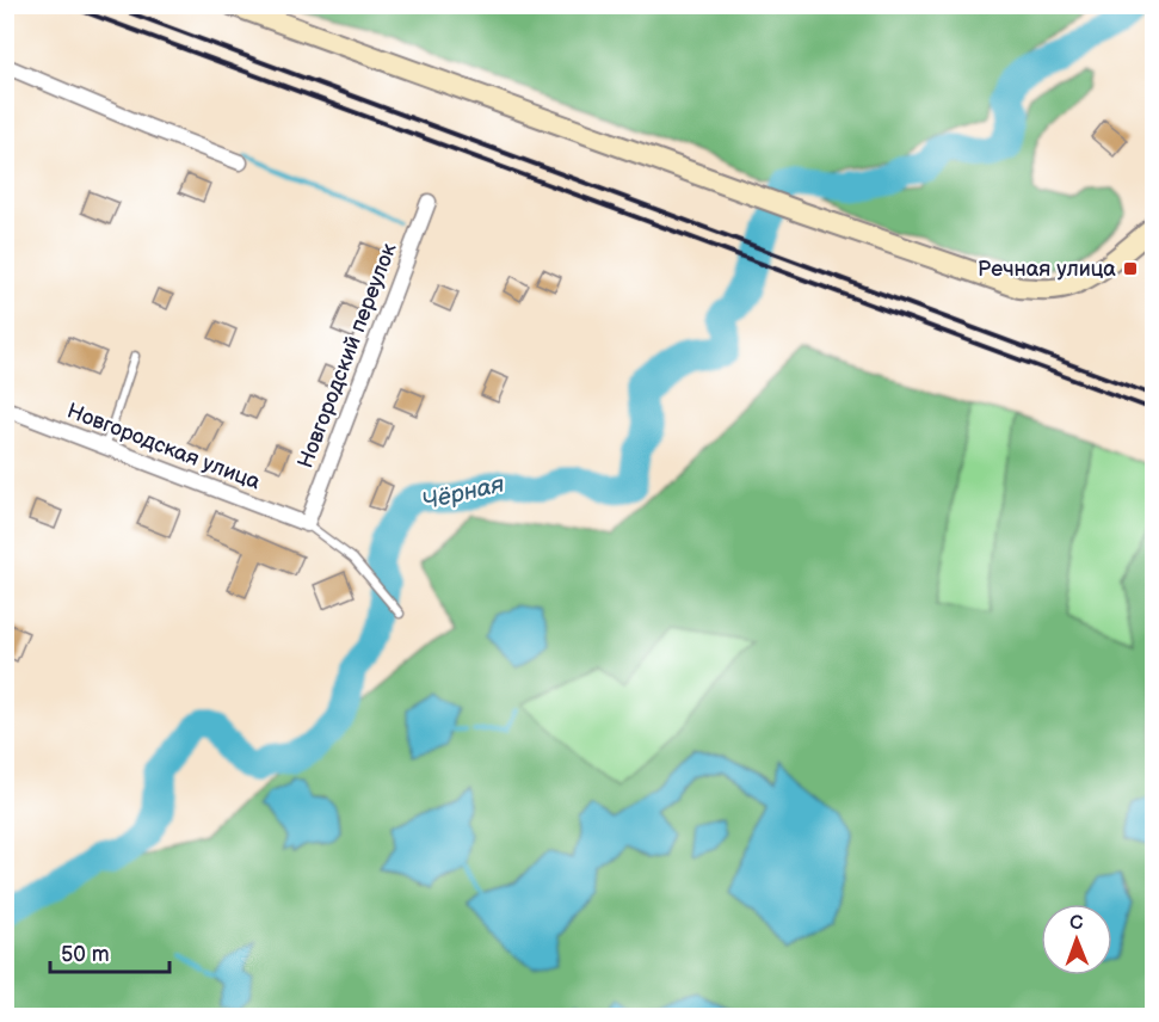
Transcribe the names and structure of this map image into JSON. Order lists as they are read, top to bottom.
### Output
{
  "streets": {
    "street": ["Новгородский переулок", "Новгородская улица"]
  },
  "crossings": [
    ["Новгородский переулок", "Новгородская улица"]
  ],
  "water": ["Чёрная"],
  "places": {
    "transit": ["Речная улица"]
  },
  "scale_bar": "50 m",
  "north": "top"
}
